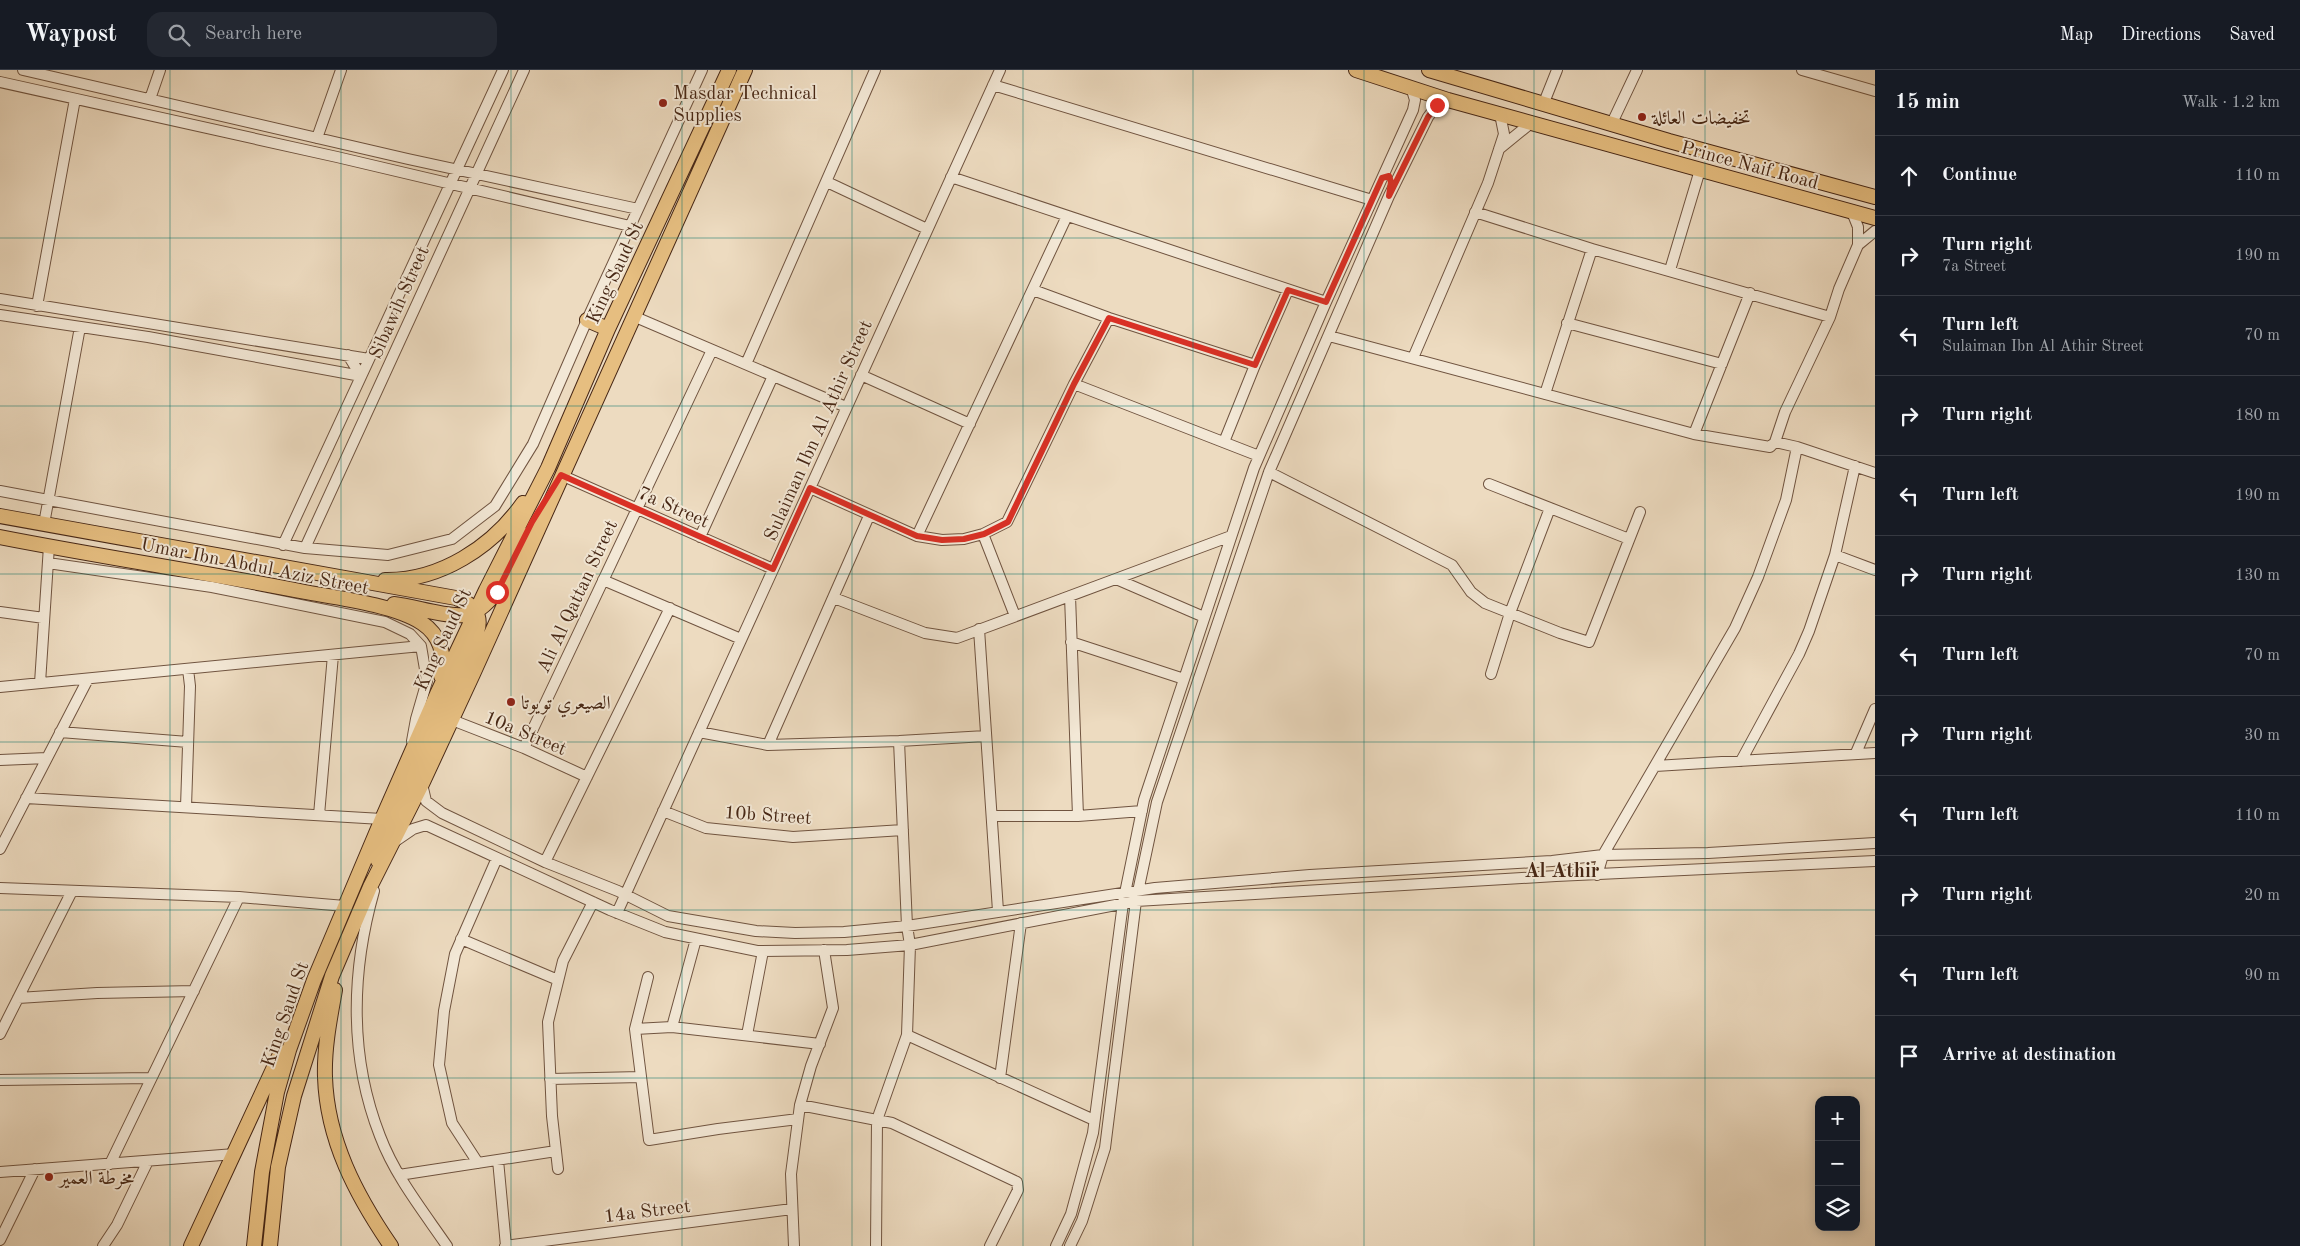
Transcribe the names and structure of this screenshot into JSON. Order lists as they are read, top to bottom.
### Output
{
  "streets": {
    "main road": ["Prince Naif Road", "King Saud St", "Umar Ibn Abdul Aziz Street"],
    "street": [
      "Sibawih Street",
      "Sulaiman Ibn Al Athir Street",
      "7a Street",
      "Ali Al Qattan Street",
      "10a Street",
      "10b Street",
      "14a Street"
    ]
  },
  "crossings": [
    ["King Saud St", "7a Street"],
    ["King Saud St", "Umar Ibn Abdul Aziz Street"],
    ["King Saud St", "10a Street"],
    ["Sulaiman Ibn Al Athir Street", "7a Street"],
    ["Sulaiman Ibn Al Athir Street", "10b Street"],
    ["7a Street", "Ali Al Qattan Street"],
    ["Ali Al Qattan Street", "10a Street"]
  ],
  "districts": ["Al Athir"],
  "places": [
    "Masdar Technical Supplies",
    "تخفيضات العائلة",
    "الصيعري تويوتا",
    "مخرطة العمير"
  ],
  "page": {
    "header": "Waypost",
    "search": "Search here",
    "nav": ["Map", "Directions", "Saved"],
    "heading": ["15 min", "Walk · 1.2 km"],
    "list": [
      ["Continue", "110 m"],
      ["Turn right", "7a Street", "190 m"],
      ["Turn left", "Sulaiman Ibn Al Athir Street", "70 m"],
      ["Turn right", "180 m"],
      ["Turn left", "190 m"],
      ["Turn right", "130 m"],
      ["Turn left", "70 m"],
      ["Turn right", "30 m"],
      ["Turn left", "110 m"],
      ["Turn right", "20 m"],
      ["Turn left", "90 m"],
      "Arrive at destination"
    ],
    "map_buttons": ["+", "−"]
  }
}
